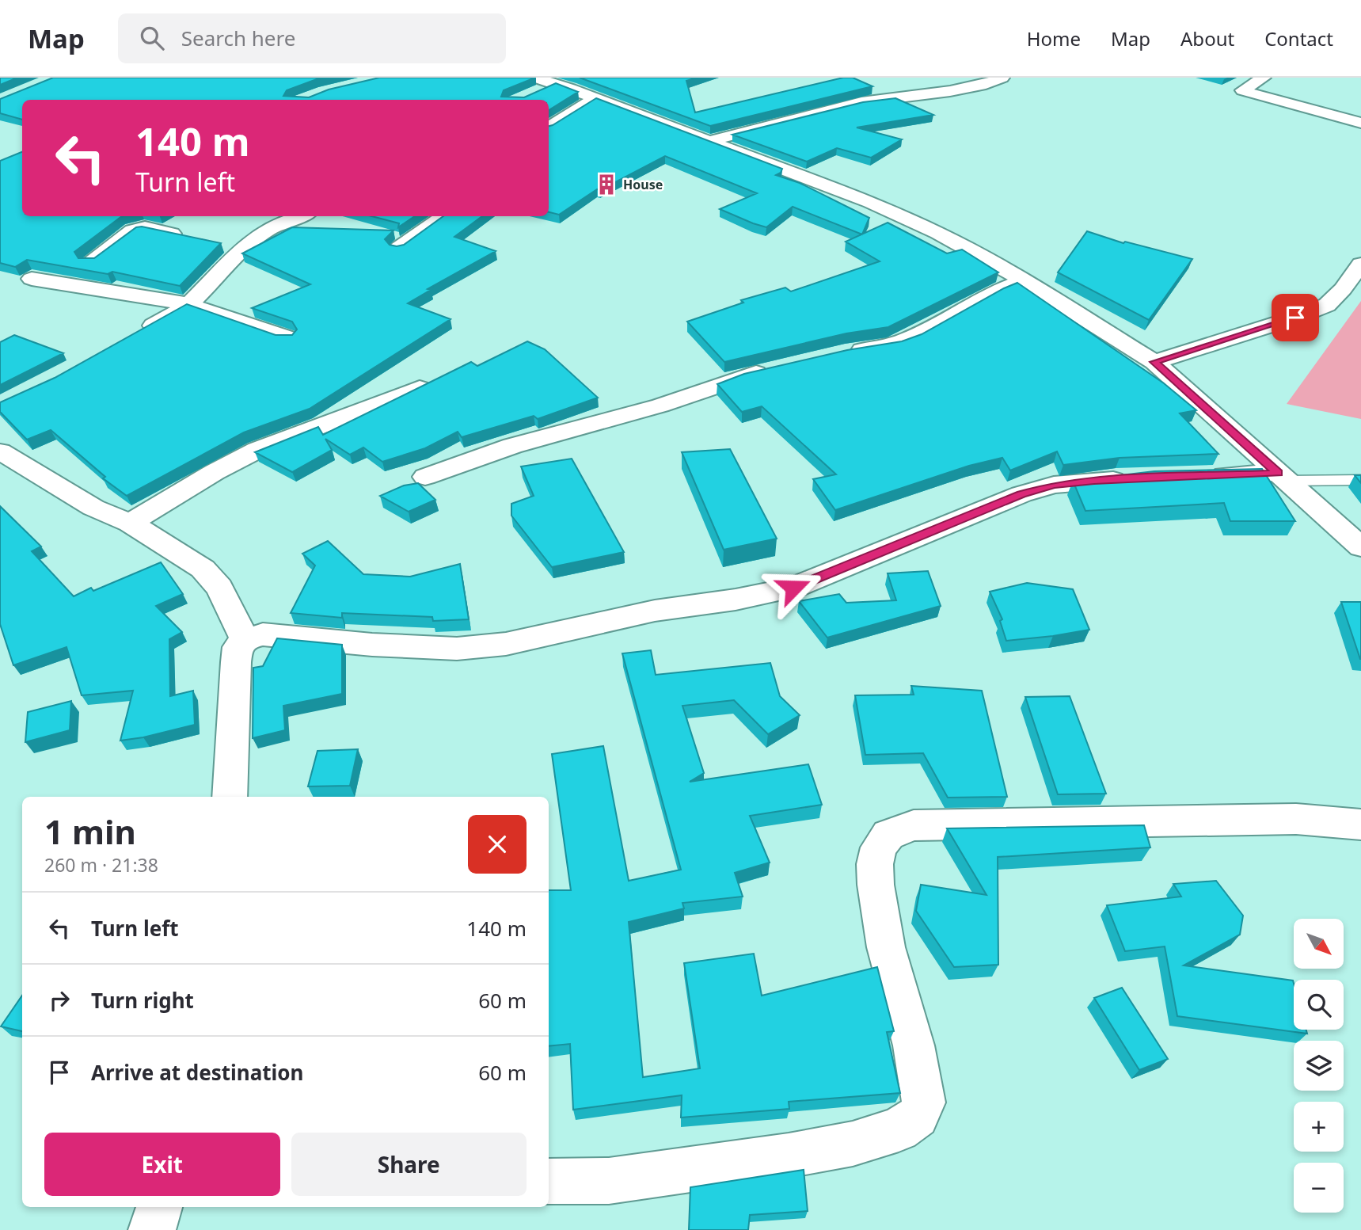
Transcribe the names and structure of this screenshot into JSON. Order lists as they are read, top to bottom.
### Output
{
  "places": {
    "building": ["House"]
  },
  "north": "bottom right",
  "page": {
    "header": "Map",
    "search": "Search here",
    "nav": [
      "Home",
      "Map",
      "About",
      "Contact"
    ],
    "turn": ["140 m", "Turn left"],
    "heading": ["1 min", "260 m · 21:38"],
    "list": [
      {
        "name": "Turn left",
        "value": "140 m"
      },
      {
        "name": "Turn right",
        "value": "60 m"
      },
      {
        "name": "Arrive at destination",
        "value": "60 m"
      }
    ],
    "map_buttons": ["+", "−"],
    "buttons": ["Exit", "Share"]
  }
}
